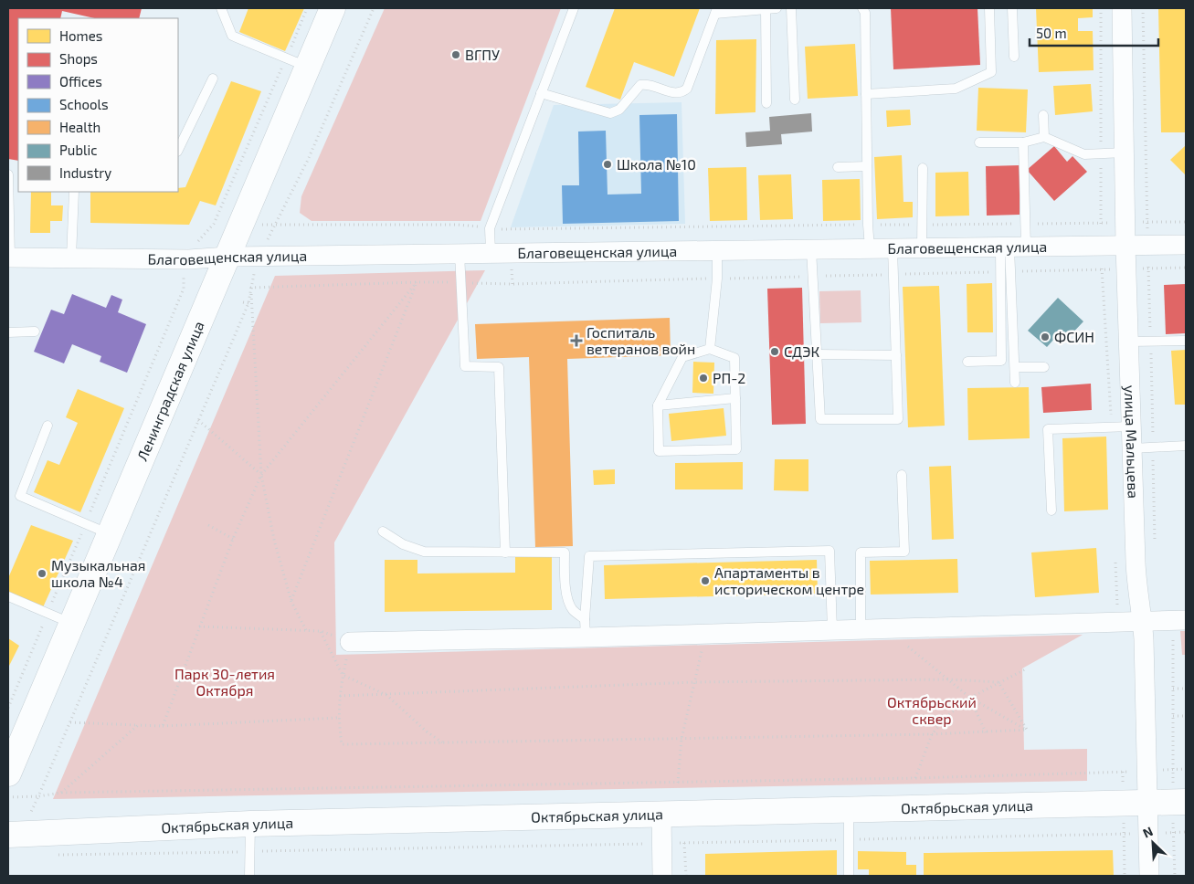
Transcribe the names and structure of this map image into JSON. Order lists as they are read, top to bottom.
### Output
{
  "streets": {
    "main road": ["Ленинградская улица", "Октябрьская улица"],
    "street": ["Благовещенская улица", "улица Мальцева"]
  },
  "crossings": [
    ["Благовещенская улица", "Ленинградская улица"],
    ["Благовещенская улица", "улица Мальцева"],
    ["улица Мальцева", "Октябрьская улица"]
  ],
  "parks": ["Парк 30-летия Октября", "Октябрьский сквер"],
  "places": {
    "other": [
      "ВГПУ",
      "Школа №10",
      "ФСИН",
      "СДЭК",
      "РП-2",
      "Музыкальная школа №4",
      "Апартаменты в историческом центре"
    ],
    "health": ["Госпиталь ветеранов войн"]
  },
  "legend": [
    "Homes",
    "Shops",
    "Offices",
    "Schools",
    "Health",
    "Public",
    "Industry"
  ],
  "scale_bar": "50 m",
  "north": "top left"
}
